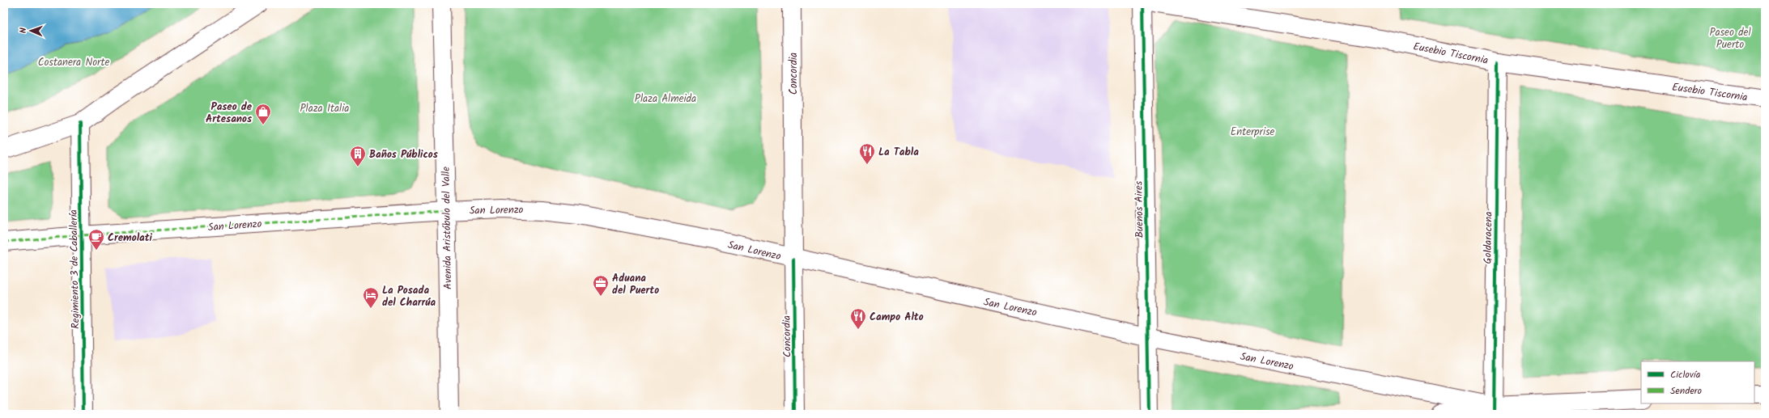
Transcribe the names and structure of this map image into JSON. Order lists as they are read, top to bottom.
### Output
{
  "streets": {
    "main road": [
      "Eusebio Tiscornia",
      "Concordia",
      "San Lorenzo",
      "Buenos Aires",
      "Avenida Aristóbulo del Valle",
      "Goldaracena",
      "Regimiento 3 de Caballería"
    ]
  },
  "crossings": [
    ["Eusebio Tiscornia", "Goldaracena"],
    ["Concordia", "San Lorenzo"],
    ["San Lorenzo", "Buenos Aires"],
    ["San Lorenzo", "Avenida Aristóbulo del Valle"],
    ["San Lorenzo", "Goldaracena"],
    ["San Lorenzo", "Regimiento 3 de Caballería"]
  ],
  "parks": [
    "Paseo del Puerto",
    "Costanera Norte",
    "Plaza Almeida",
    "Plaza Italia",
    "Enterprise"
  ],
  "places": {
    "shop": ["Paseo de Artesanos"],
    "restaurant": ["La Tabla", "Campo Alto"],
    "building": ["Baños Públicos"],
    "cafe": ["Cremolati"],
    "office": ["Aduana del Puerto"],
    "hotel": ["La Posada del Charrúa"]
  },
  "legend": ["Ciclovía", "Sendero"],
  "north": "left"
}
